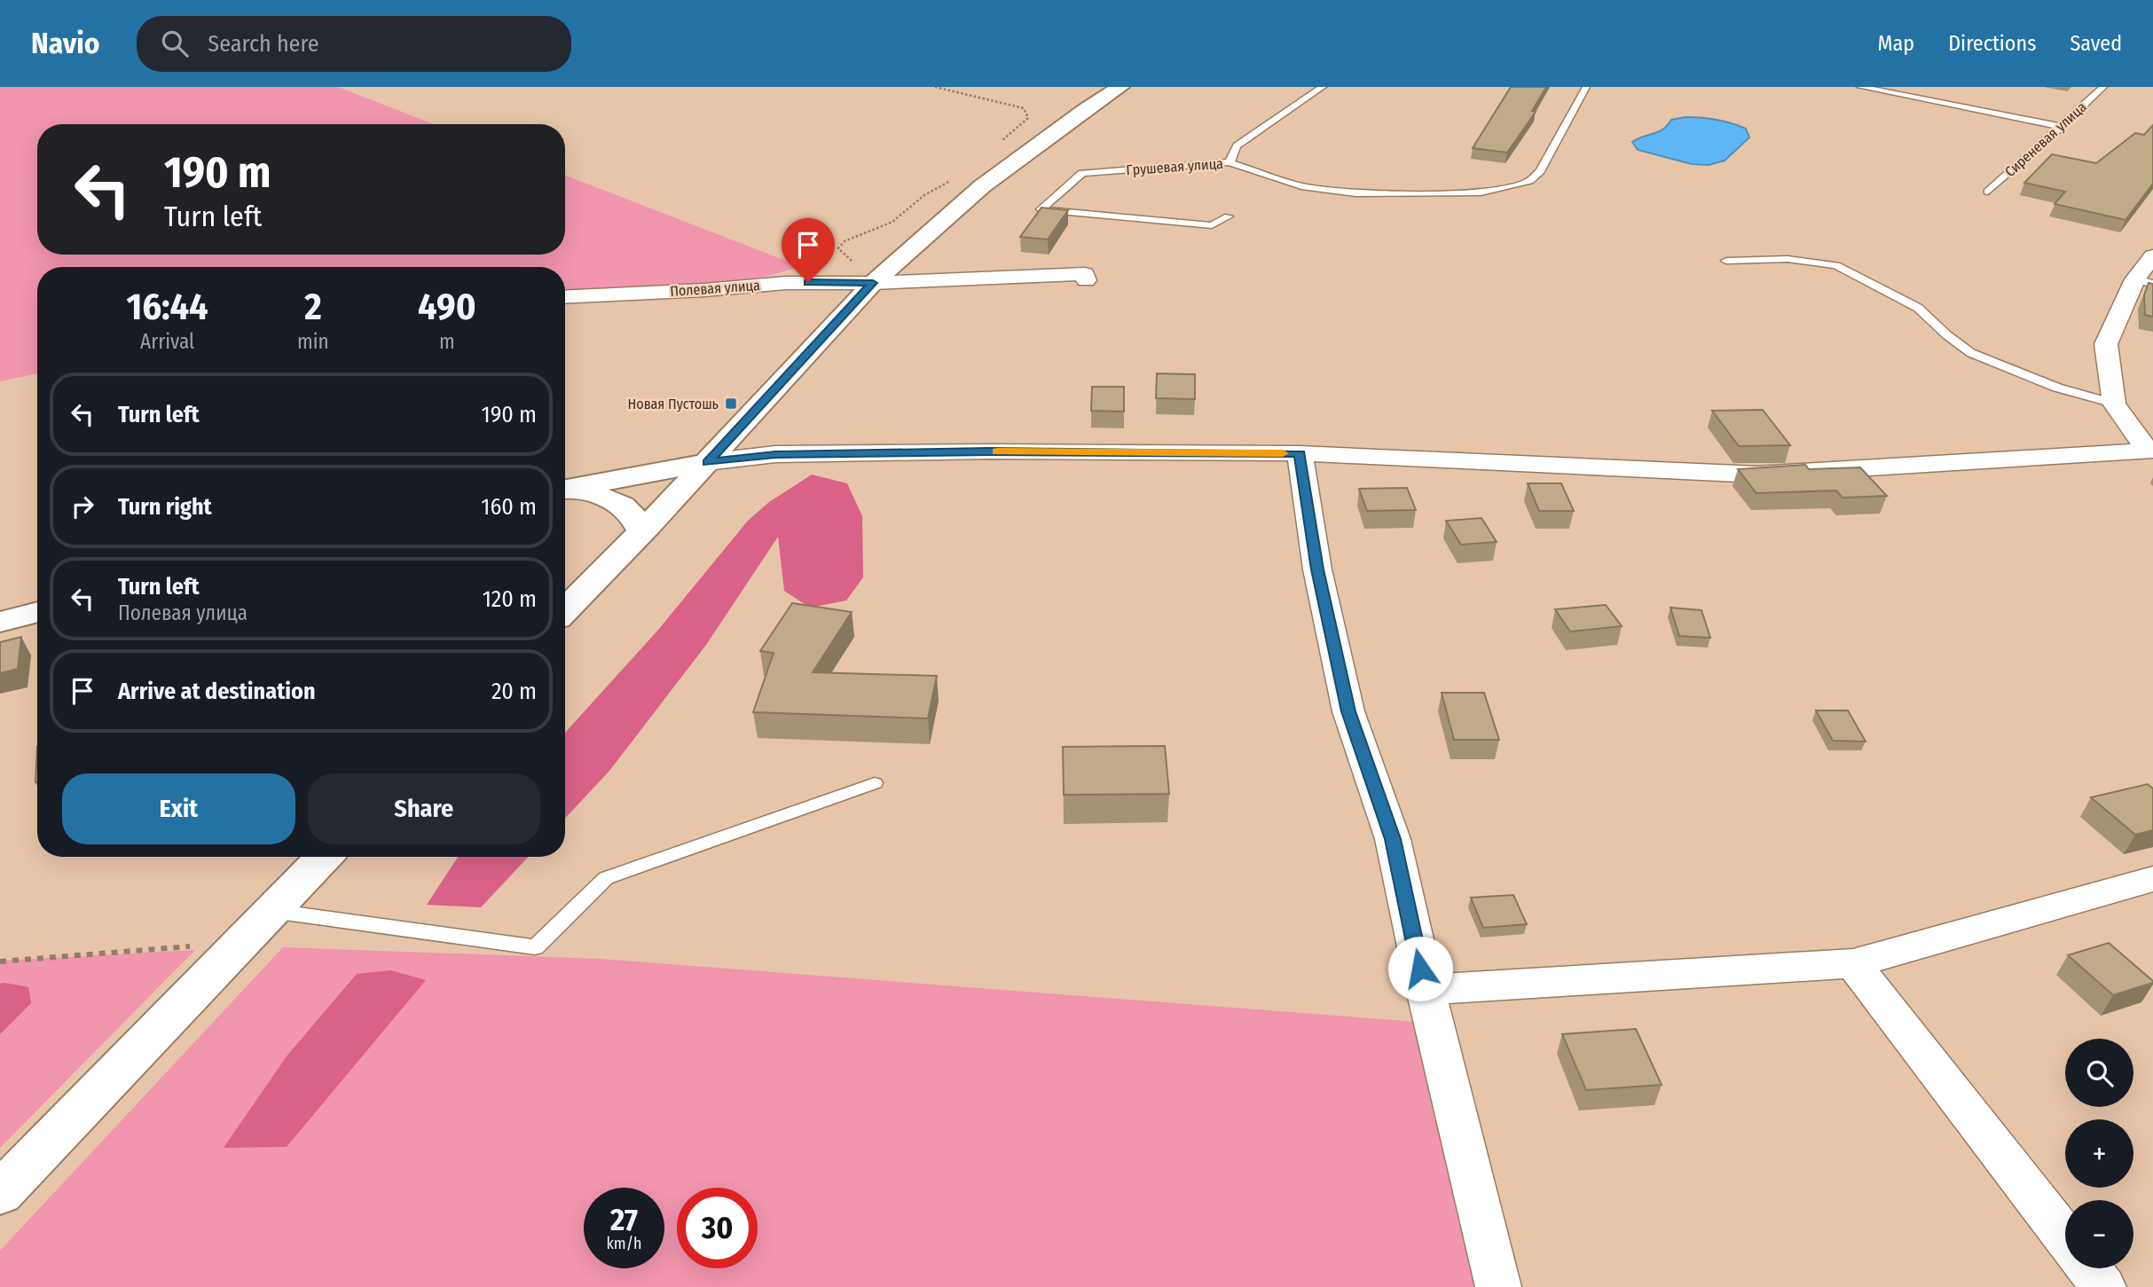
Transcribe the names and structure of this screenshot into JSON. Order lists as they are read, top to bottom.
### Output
{
  "streets": {
    "street": ["Полевая улица"],
    "lane": ["Сиреневая улица", "Грушевая улица"]
  },
  "places": {
    "transit": ["Новая Пустошь"]
  },
  "page": {
    "header": "Navio",
    "search": "Search here",
    "nav": ["Map", "Directions", "Saved"],
    "turn": ["190 m", "Turn left"],
    "eta": [
      "16:44",
      "Arrival",
      "2",
      "min",
      "490",
      "m"
    ],
    "list": [
      {
        "name": "Turn left",
        "value": "190 m"
      },
      {
        "name": "Turn right",
        "value": "160 m"
      },
      {
        "name": "Turn left",
        "note": "Полевая улица",
        "value": "120 m"
      },
      {
        "name": "Arrive at destination",
        "value": "20 m"
      }
    ],
    "buttons": ["Exit", "Share"],
    "map_buttons": ["+", "−"],
    "speed": "27 km/h",
    "limit": "30"
  }
}
